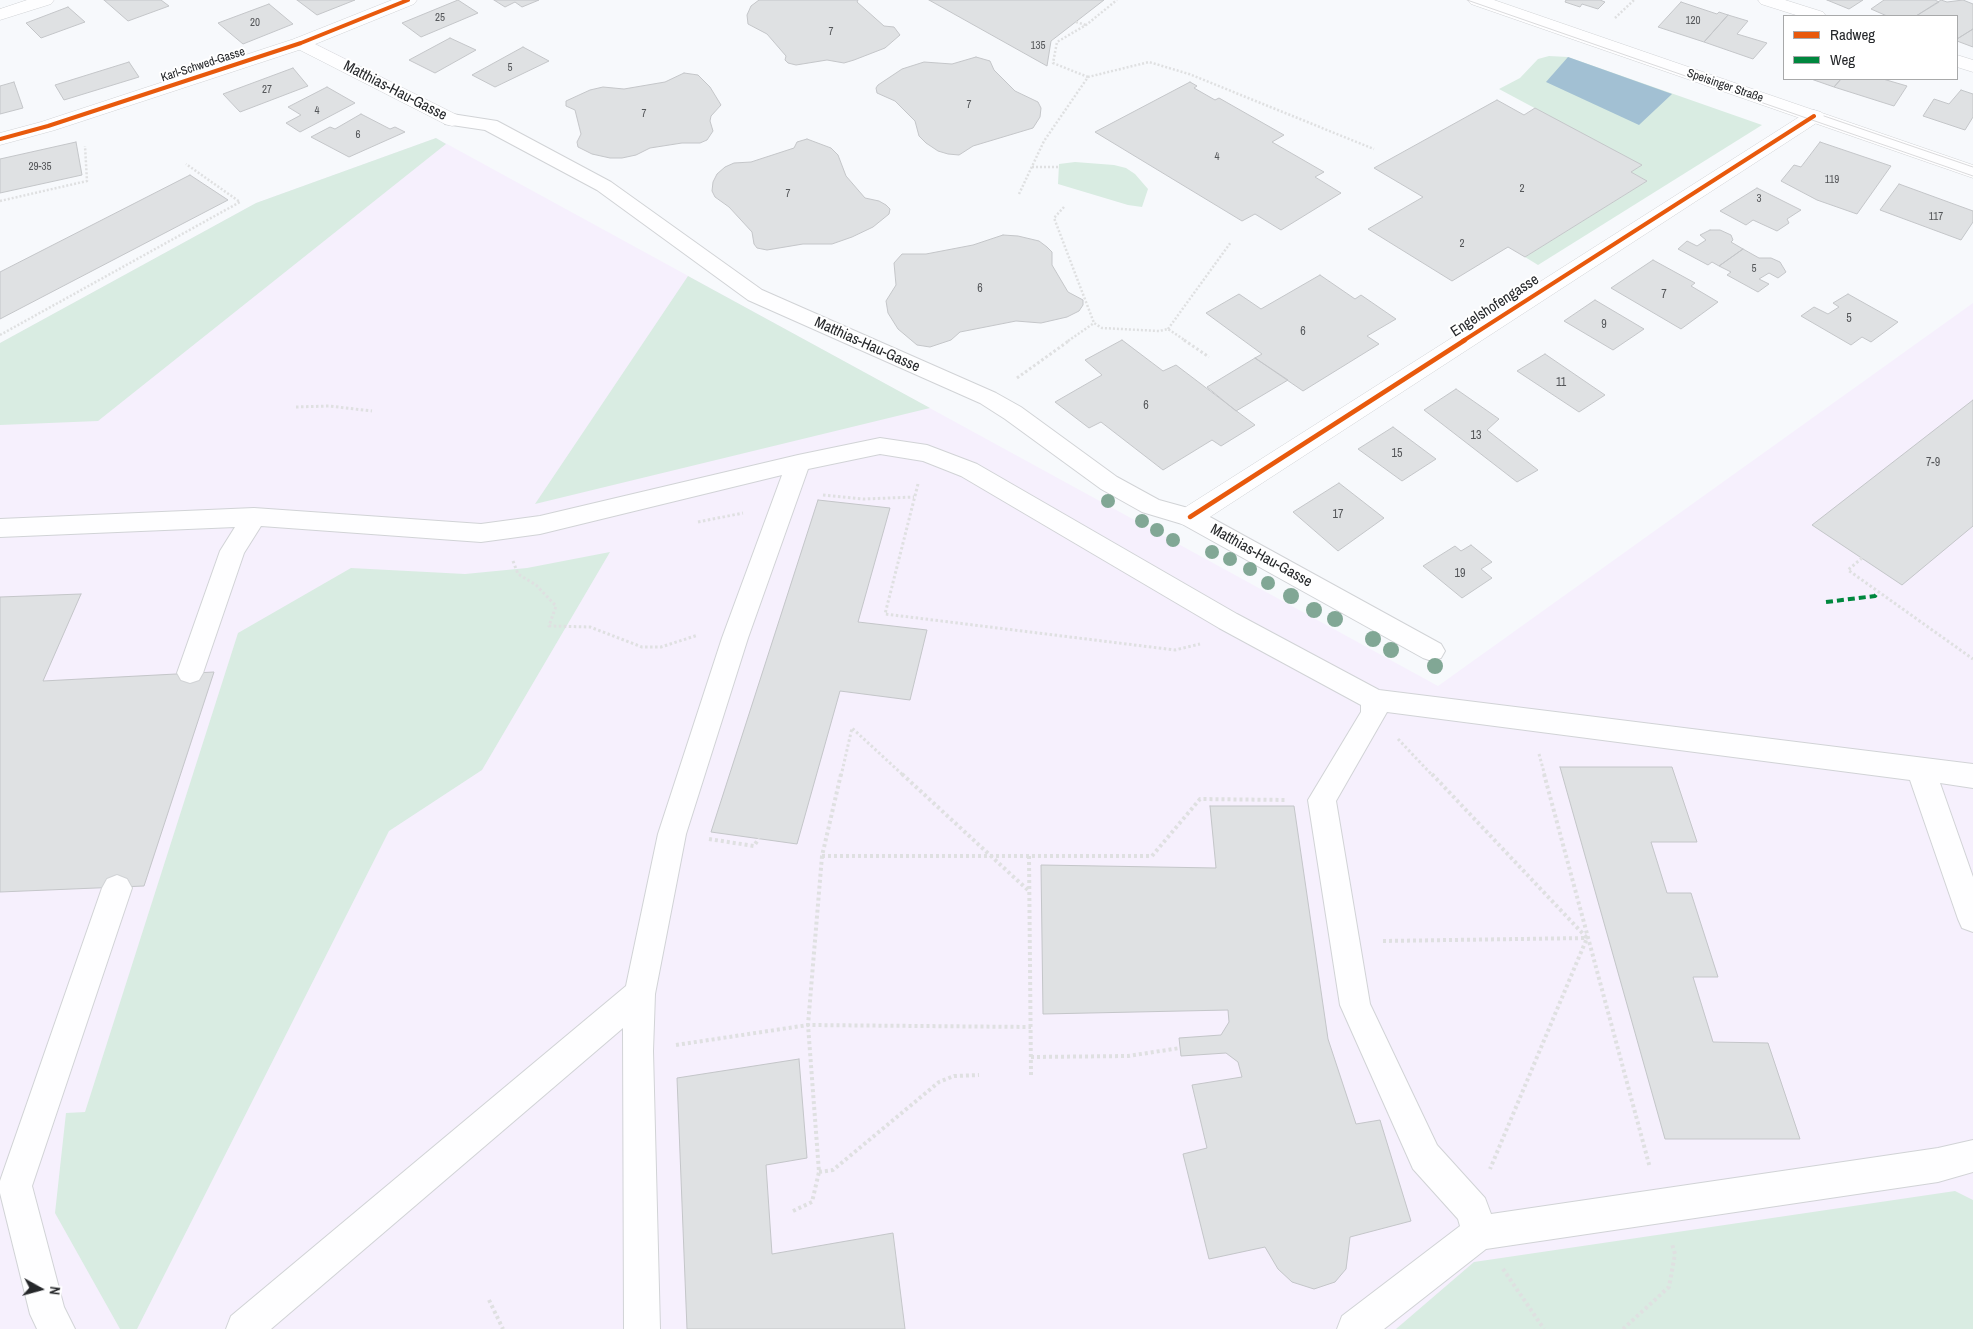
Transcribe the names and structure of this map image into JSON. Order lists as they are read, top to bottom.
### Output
{
  "streets": {
    "street": [
      "Karl-Schwed-Gasse",
      "Speisinger Straße",
      "Matthias-Hau-Gasse",
      "Engelshofengasse"
    ]
  },
  "crossings": [
    ["Karl-Schwed-Gasse", "Matthias-Hau-Gasse"],
    ["Speisinger Straße", "Engelshofengasse"],
    ["Matthias-Hau-Gasse", "Engelshofengasse"]
  ],
  "house_numbers": [
    "25",
    "120",
    "20",
    "7",
    "135",
    "5",
    "27",
    "7",
    "4",
    "7",
    "6",
    "4",
    "29-35",
    "119",
    "2",
    "7",
    "3",
    "117",
    "2",
    "5",
    "6",
    "7",
    "5",
    "9",
    "6",
    "11",
    "6",
    "13",
    "15",
    "7-9",
    "17",
    "19"
  ],
  "legend": ["Radweg", "Weg"],
  "north": "right"
}
